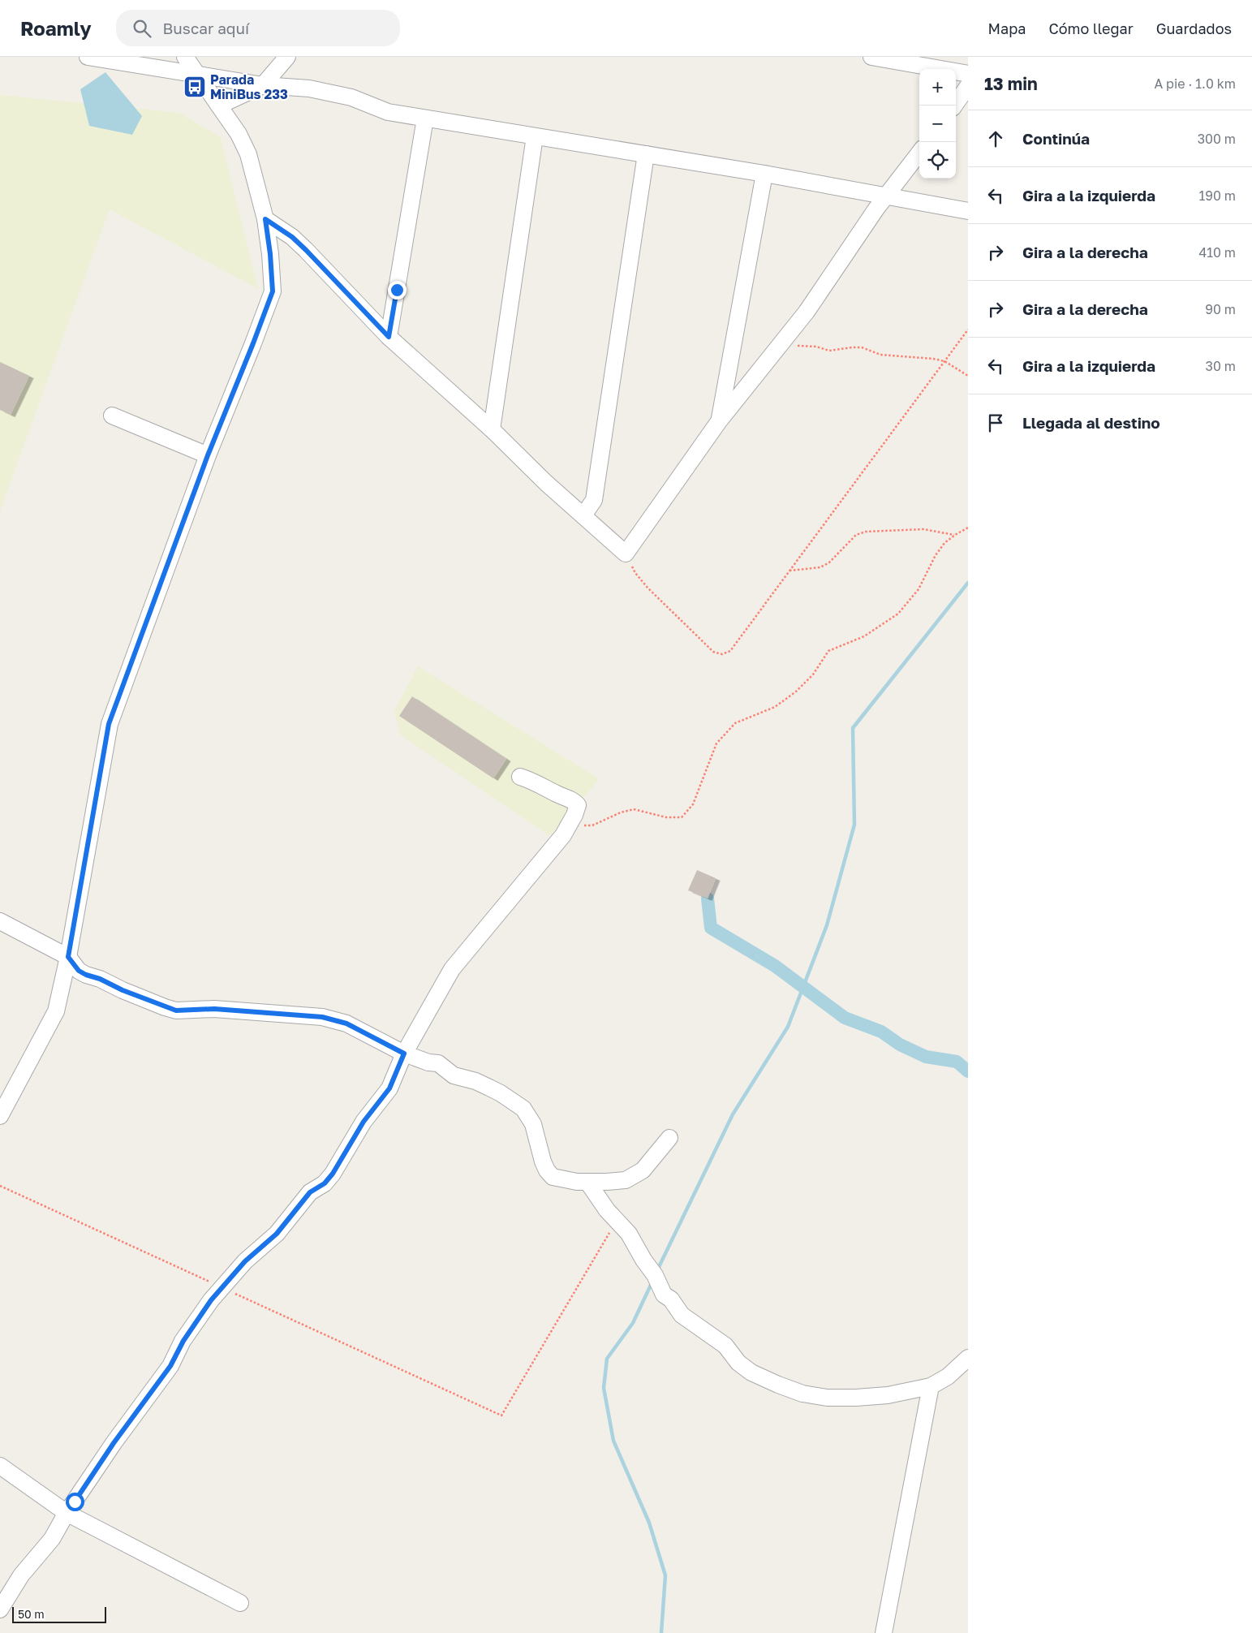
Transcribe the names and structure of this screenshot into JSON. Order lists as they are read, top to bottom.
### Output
{
  "places": {
    "bus stop": ["Parada MiniBus 233"]
  },
  "scale_bar": "50 m",
  "page": {
    "header": "Roamly",
    "search": "Buscar aquí",
    "nav": ["Mapa", "Cómo llegar", "Guardados"],
    "heading": ["13 min", "A pie · 1.0 km"],
    "map_buttons": ["+", "−"],
    "list": [
      ["Continúa", "300 m"],
      ["Gira a la izquierda", "190 m"],
      ["Gira a la derecha", "410 m"],
      ["Gira a la derecha", "90 m"],
      ["Gira a la izquierda", "30 m"],
      "Llegada al destino"
    ],
    "scale": "50 m"
  }
}
